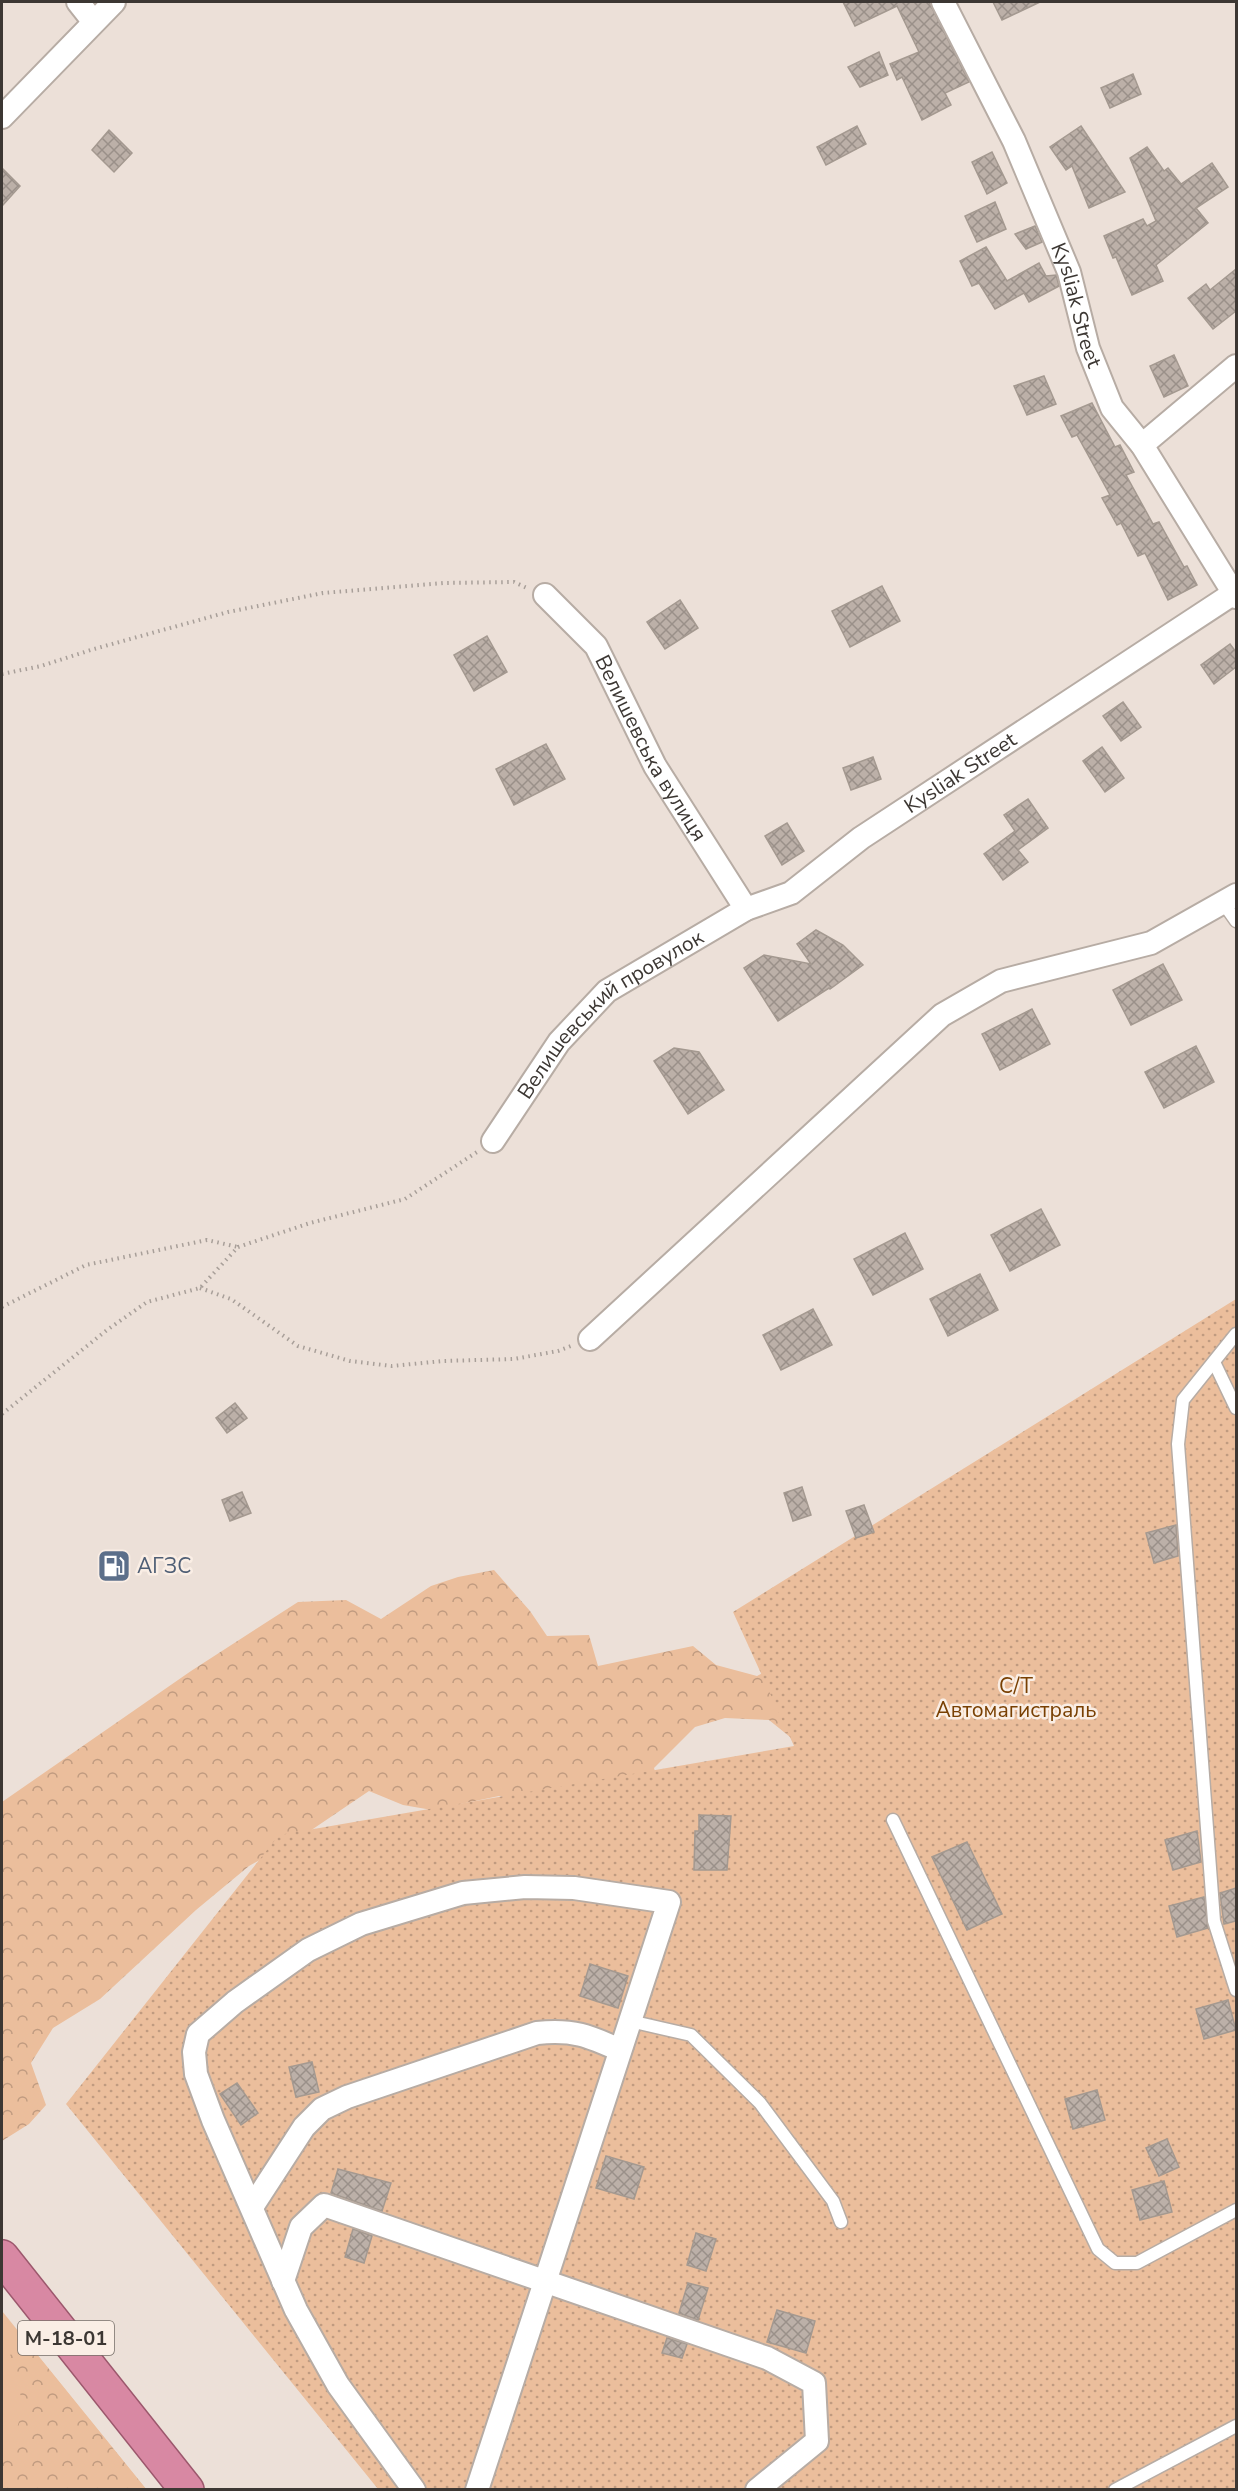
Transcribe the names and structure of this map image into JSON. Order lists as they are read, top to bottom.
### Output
{
  "streets": {
    "highway": ["М-18-01"],
    "street": ["Kysliak Street", "Велишевська вулиця", "Велишевський провулок"]
  },
  "crossings": [
    ["Kysliak Street", "Велишевська вулиця"],
    ["Kysliak Street", "Велишевський провулок"],
    ["Велишевська вулиця", "Велишевський провулок"]
  ],
  "parks": ["С/Т Автомагистраль"],
  "places": {
    "fuel station": ["АГЗС"]
  }
}
